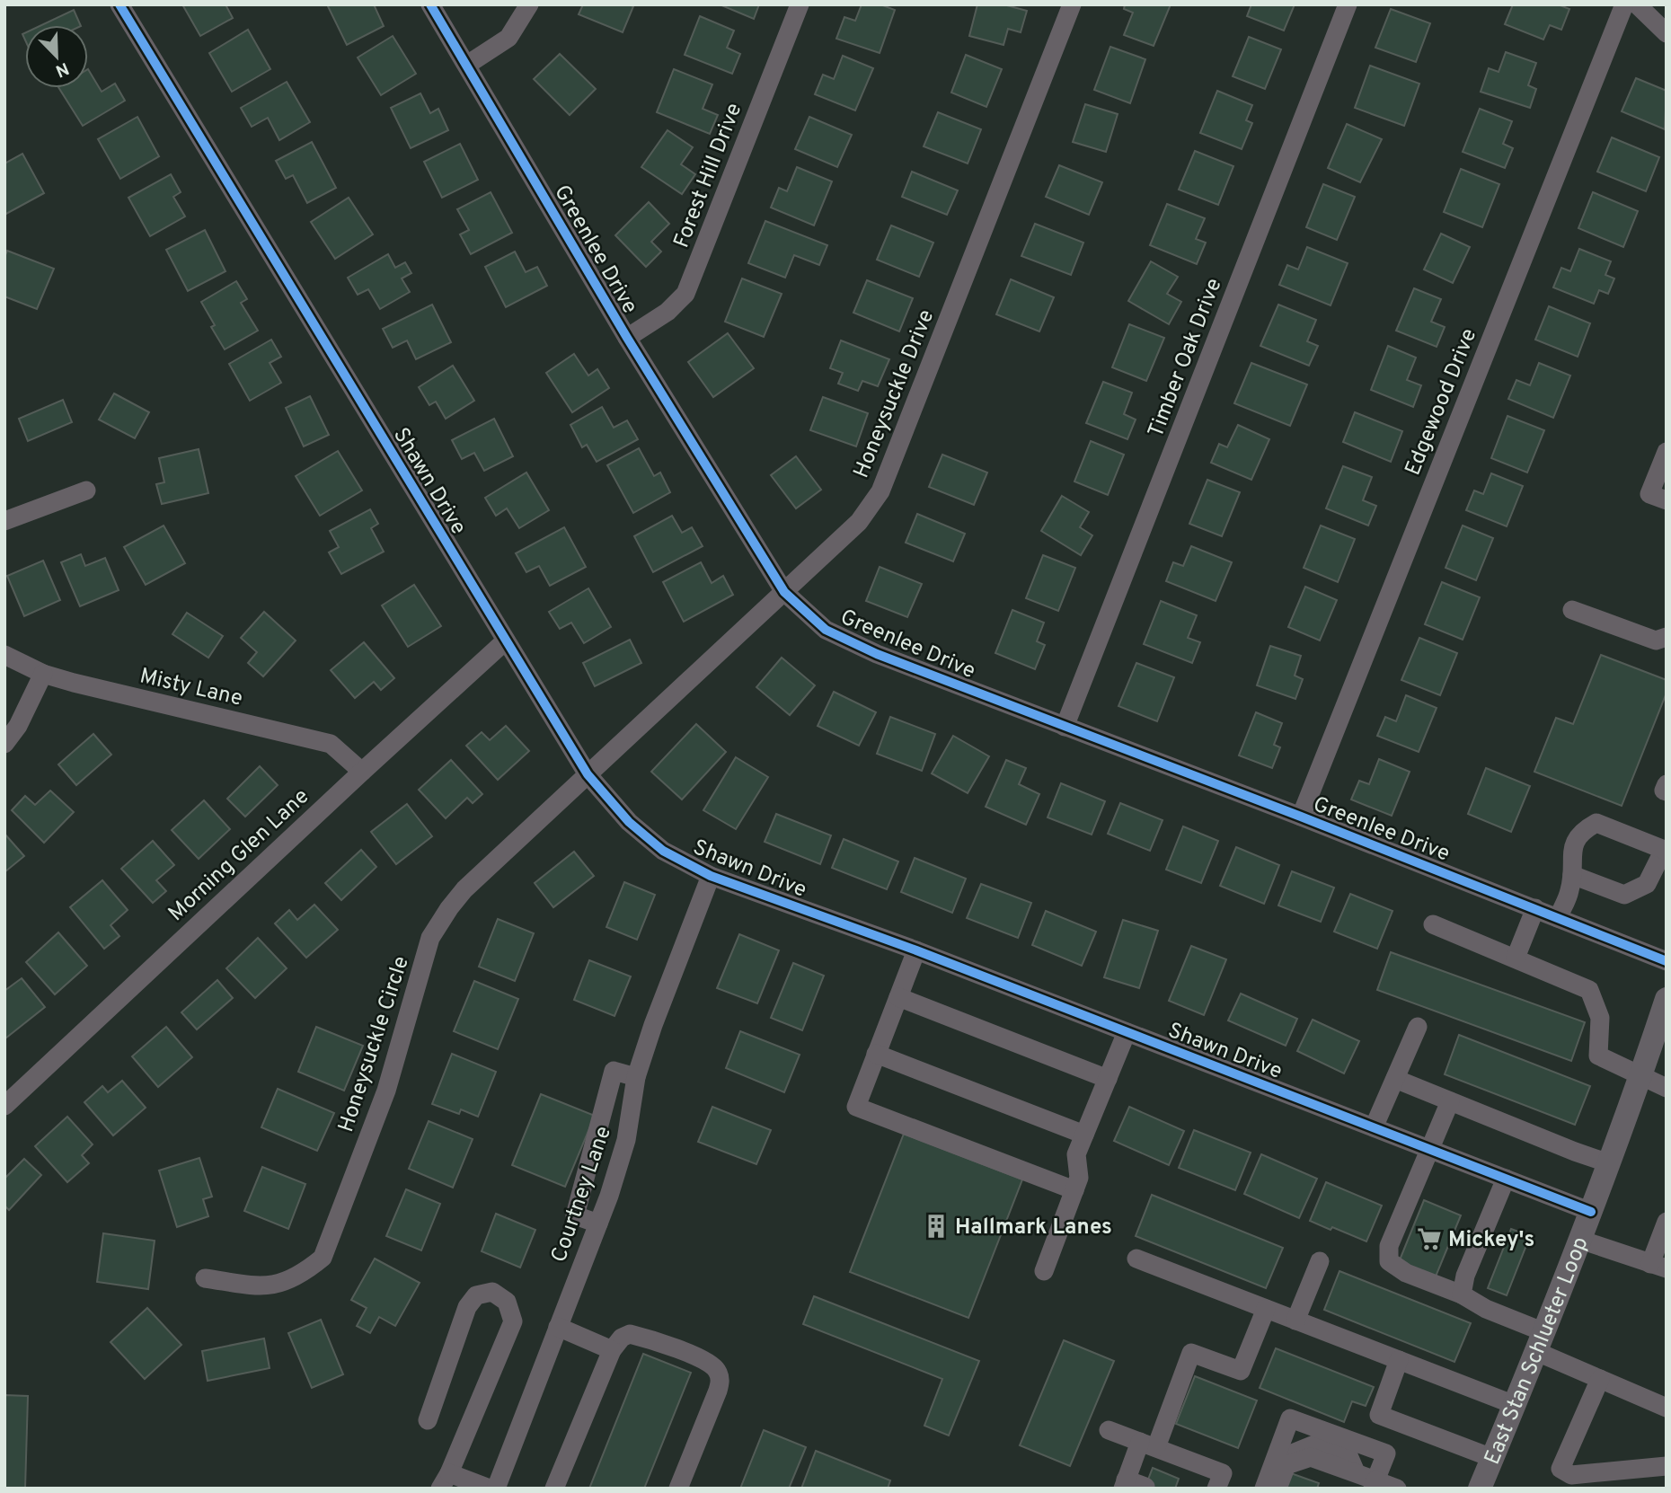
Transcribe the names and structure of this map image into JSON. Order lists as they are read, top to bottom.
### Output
{
  "streets": {
    "main road": ["East Stan Schlueter Loop"],
    "street": [
      "Forest Hill Drive",
      "Greenlee Drive",
      "Timber Oak Drive",
      "Honeysuckle Drive",
      "Edgewood Drive",
      "Shawn Drive",
      "Misty Lane",
      "Morning Glen Lane",
      "Honeysuckle Circle",
      "Courtney Lane"
    ]
  },
  "crossings": [
    ["Forest Hill Drive", "Greenlee Drive"],
    ["Greenlee Drive", "Timber Oak Drive"],
    ["Greenlee Drive", "Honeysuckle Drive"],
    ["Greenlee Drive", "Edgewood Drive"],
    ["Honeysuckle Drive", "Shawn Drive"],
    ["Honeysuckle Drive", "Honeysuckle Circle"],
    ["Shawn Drive", "Morning Glen Lane"],
    ["Shawn Drive", "Honeysuckle Circle"],
    ["Shawn Drive", "Courtney Lane"],
    ["Shawn Drive", "East Stan Schlueter Loop"],
    ["Misty Lane", "Morning Glen Lane"]
  ],
  "places": {
    "building": ["Hallmark Lanes"],
    "supermarket": ["Mickey's"]
  },
  "north": "bottom right"
}
